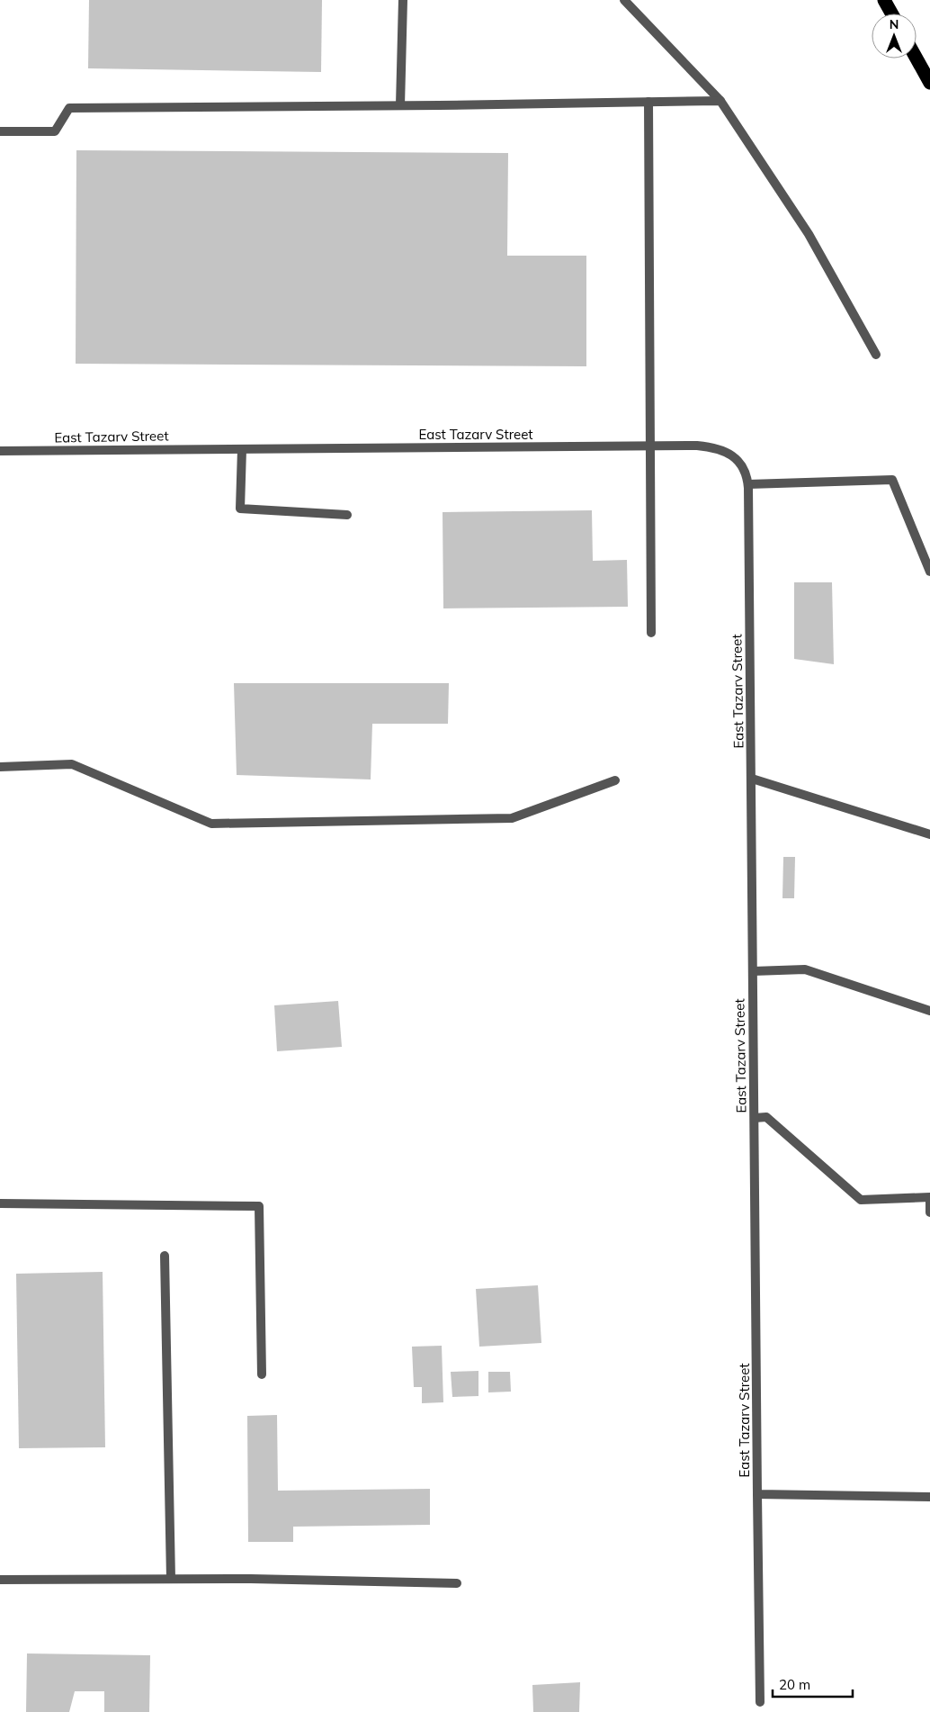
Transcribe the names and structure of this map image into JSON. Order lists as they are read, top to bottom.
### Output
{
  "streets": {
    "street": ["East Tazarv Street"]
  },
  "scale_bar": "20 m",
  "north": "top"
}
